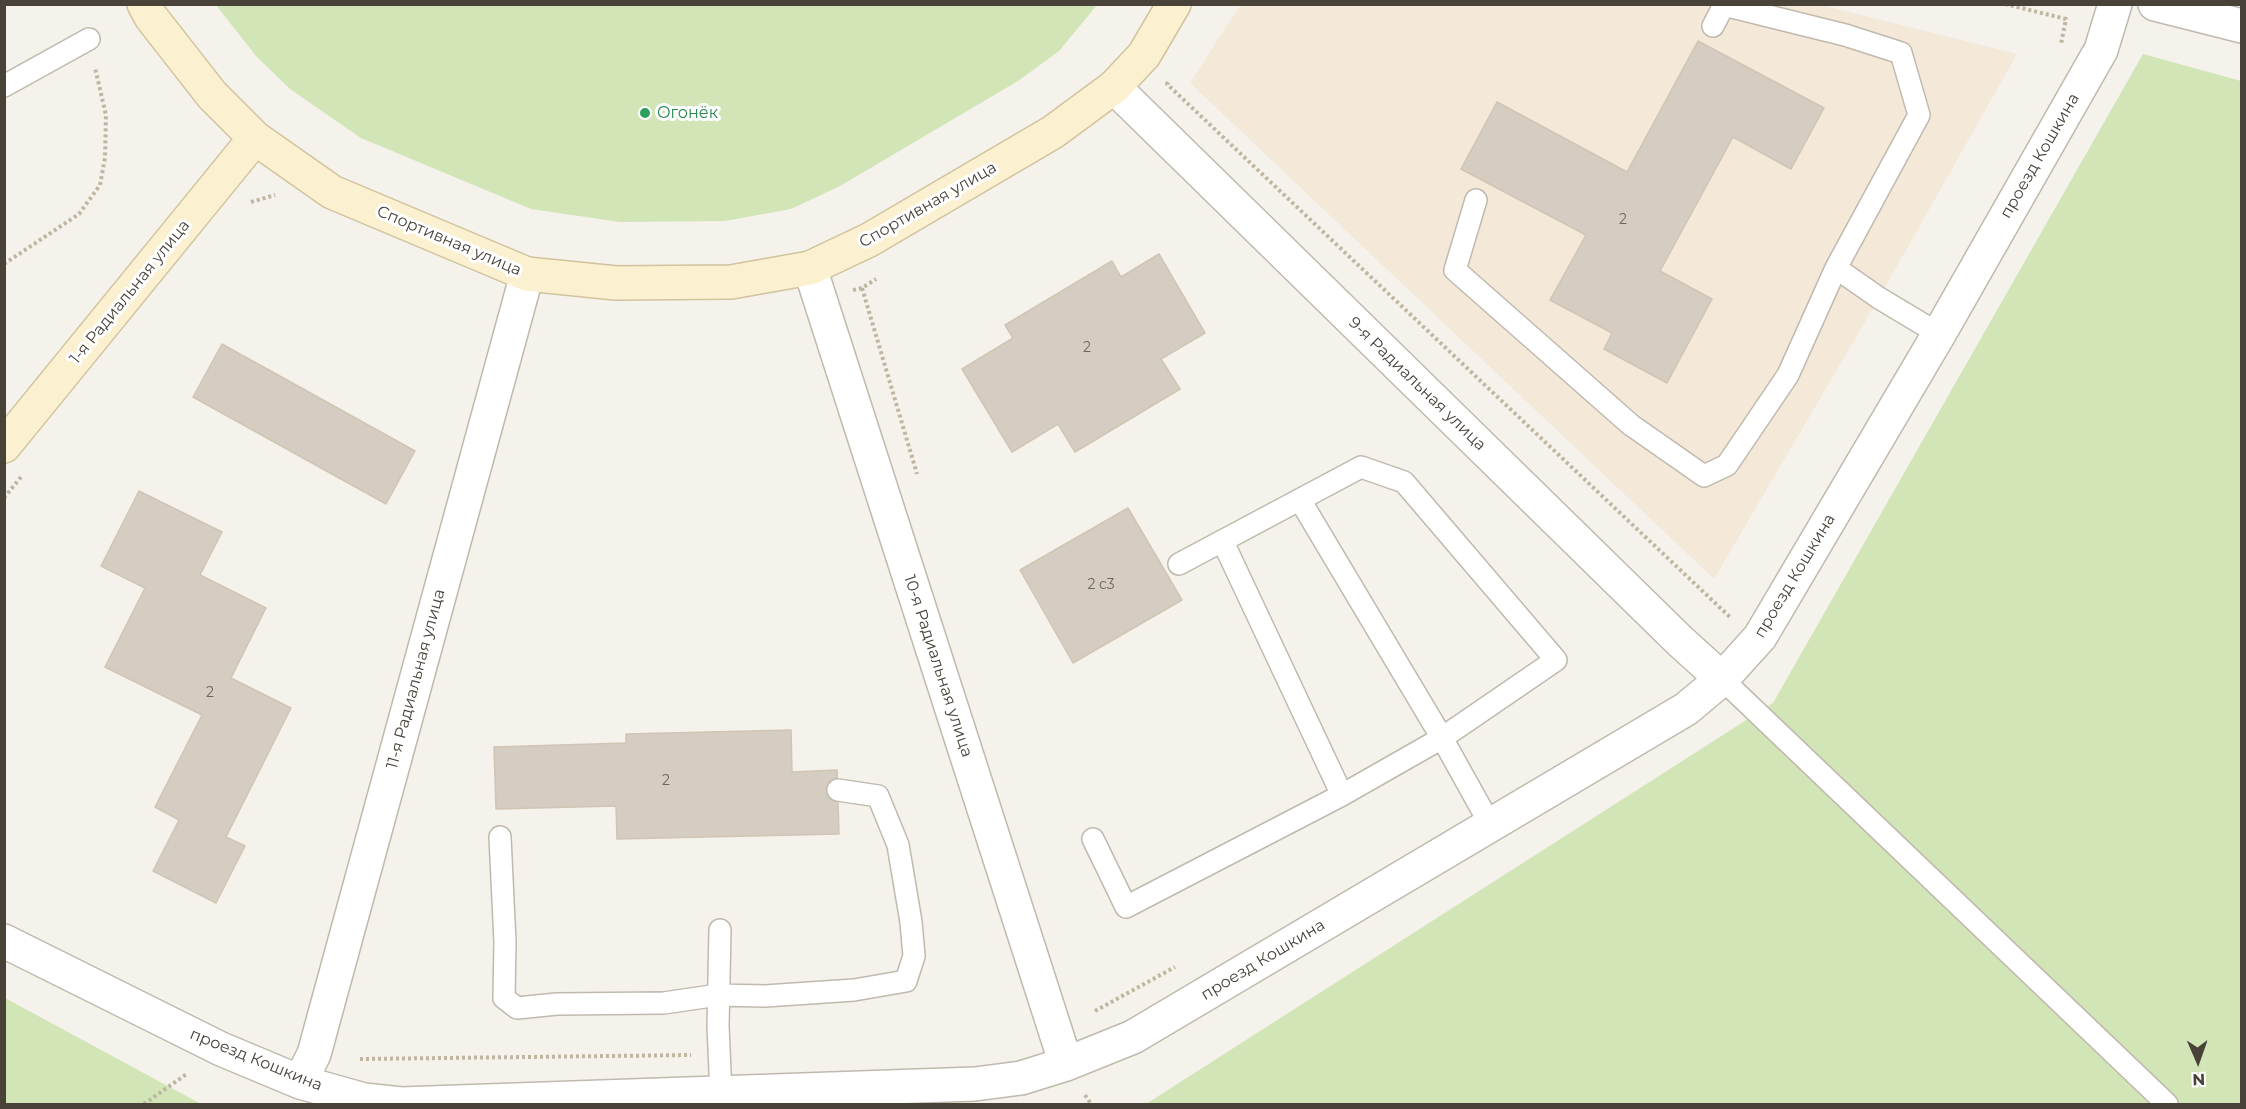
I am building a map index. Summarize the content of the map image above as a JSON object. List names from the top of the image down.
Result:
{
  "streets": {
    "main road": ["Спортивная улица", "1-я Радиальная улица"],
    "street": [
      "проезд Кошкина",
      "9-я Радиальная улица",
      "10-я Радиальная улица",
      "11-я Радиальная улица"
    ]
  },
  "crossings": [
    ["проезд Кошкина", "9-я Радиальная улица"],
    ["проезд Кошкина", "10-я Радиальная улица"],
    ["проезд Кошкина", "11-я Радиальная улица"],
    ["Спортивная улица", "1-я Радиальная улица"],
    ["Спортивная улица", "9-я Радиальная улица"],
    ["Спортивная улица", "10-я Радиальная улица"],
    ["Спортивная улица", "11-я Радиальная улица"]
  ],
  "places": ["Огонёк"],
  "house_numbers": [
    "2",
    "2",
    "2 с3",
    "2",
    "2"
  ],
  "north": "bottom"
}
